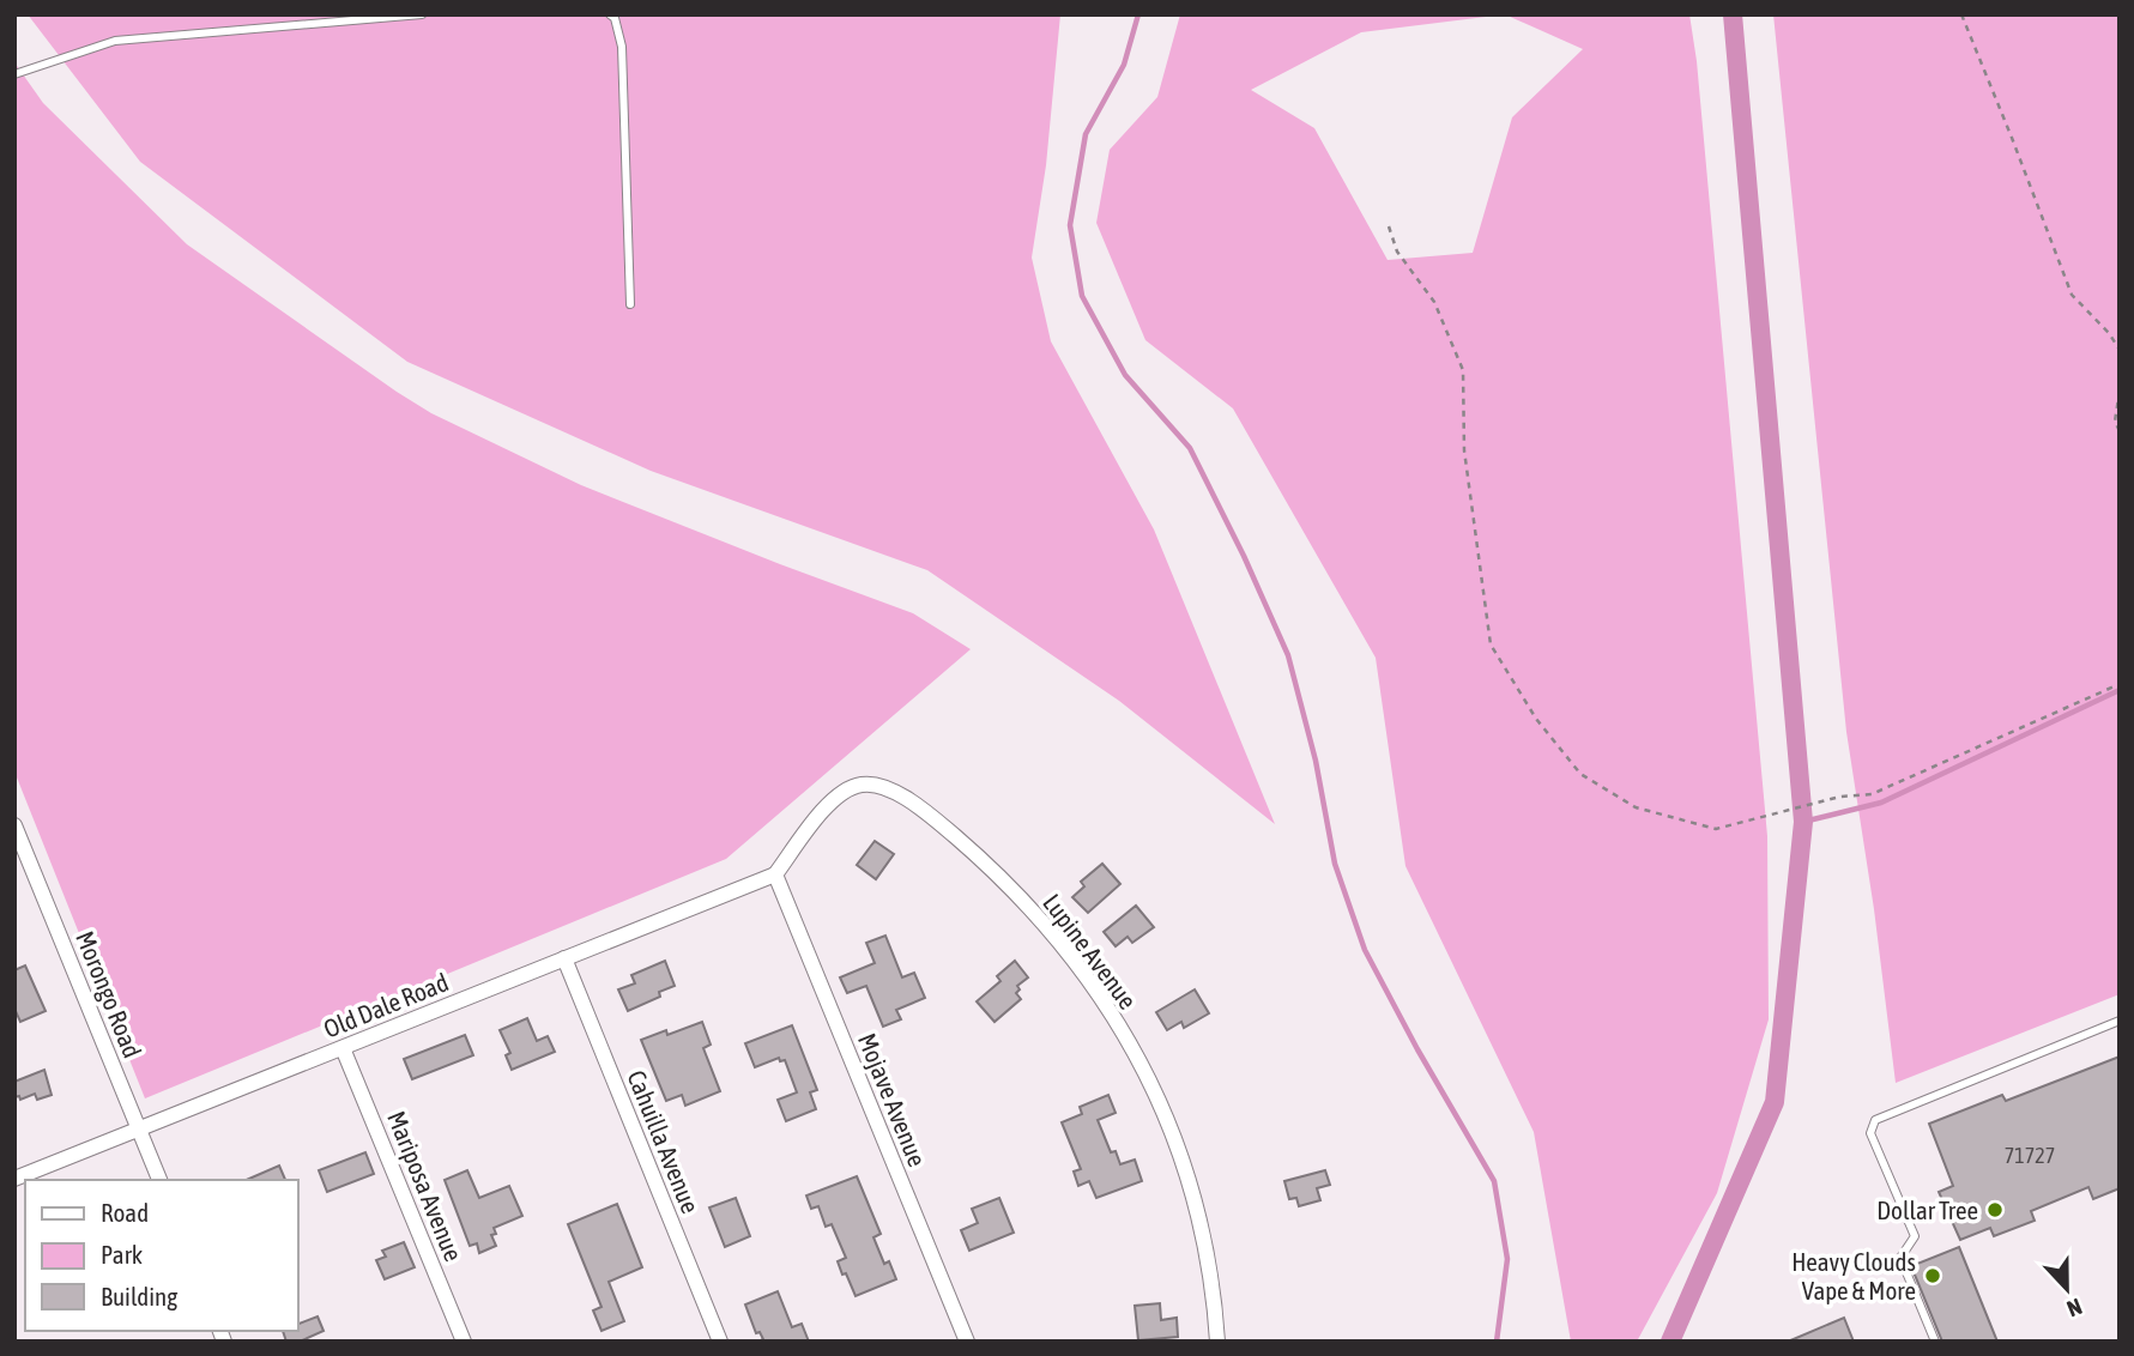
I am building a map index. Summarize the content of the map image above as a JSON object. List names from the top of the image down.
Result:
{
  "streets": {
    "street": [
      "Lupine Avenue",
      "Morongo Road",
      "Old Dale Road",
      "Mojave Avenue",
      "Cahuilla Avenue",
      "Mariposa Avenue"
    ]
  },
  "crossings": [
    ["Lupine Avenue", "Old Dale Road"],
    ["Lupine Avenue", "Mojave Avenue"],
    ["Morongo Road", "Old Dale Road"],
    ["Old Dale Road", "Mojave Avenue"],
    ["Old Dale Road", "Cahuilla Avenue"],
    ["Old Dale Road", "Mariposa Avenue"]
  ],
  "places": ["Dollar Tree", "Heavy Clouds Vape & More"],
  "house_numbers": ["71727"],
  "legend": ["Road", "Park", "Building"],
  "north": "bottom"
}
